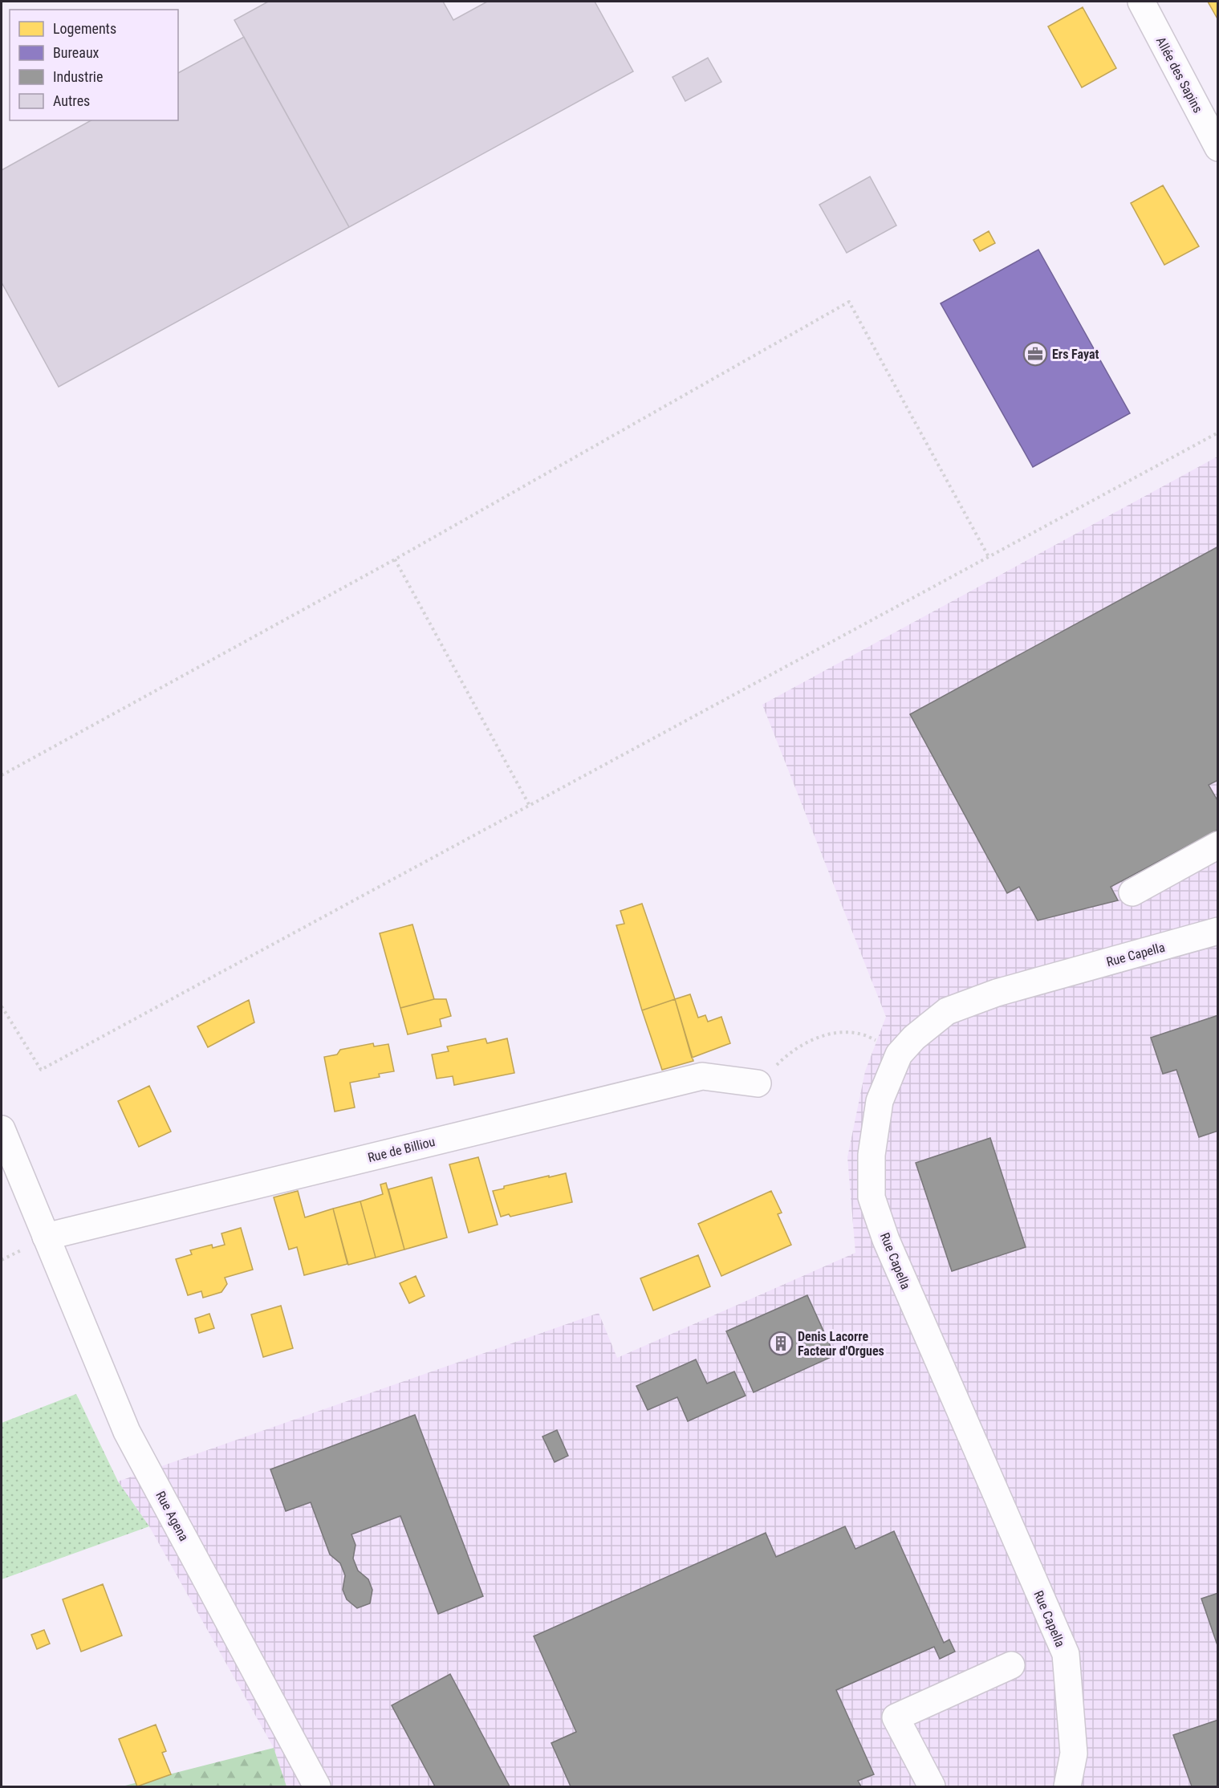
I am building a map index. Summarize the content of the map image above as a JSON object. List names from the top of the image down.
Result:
{
  "streets": {
    "street": [
      "Allée des Sapins",
      "Rue Capella",
      "Rue de Billiou",
      "Rue Agena"
    ]
  },
  "crossings": [
    ["Rue de Billiou", "Rue Agena"]
  ],
  "places": {
    "office": ["Ers Fayat"],
    "building": ["Denis Lacorre Facteur d'Orgues"]
  },
  "legend": [
    "Logements",
    "Bureaux",
    "Industrie",
    "Autres"
  ]
}
